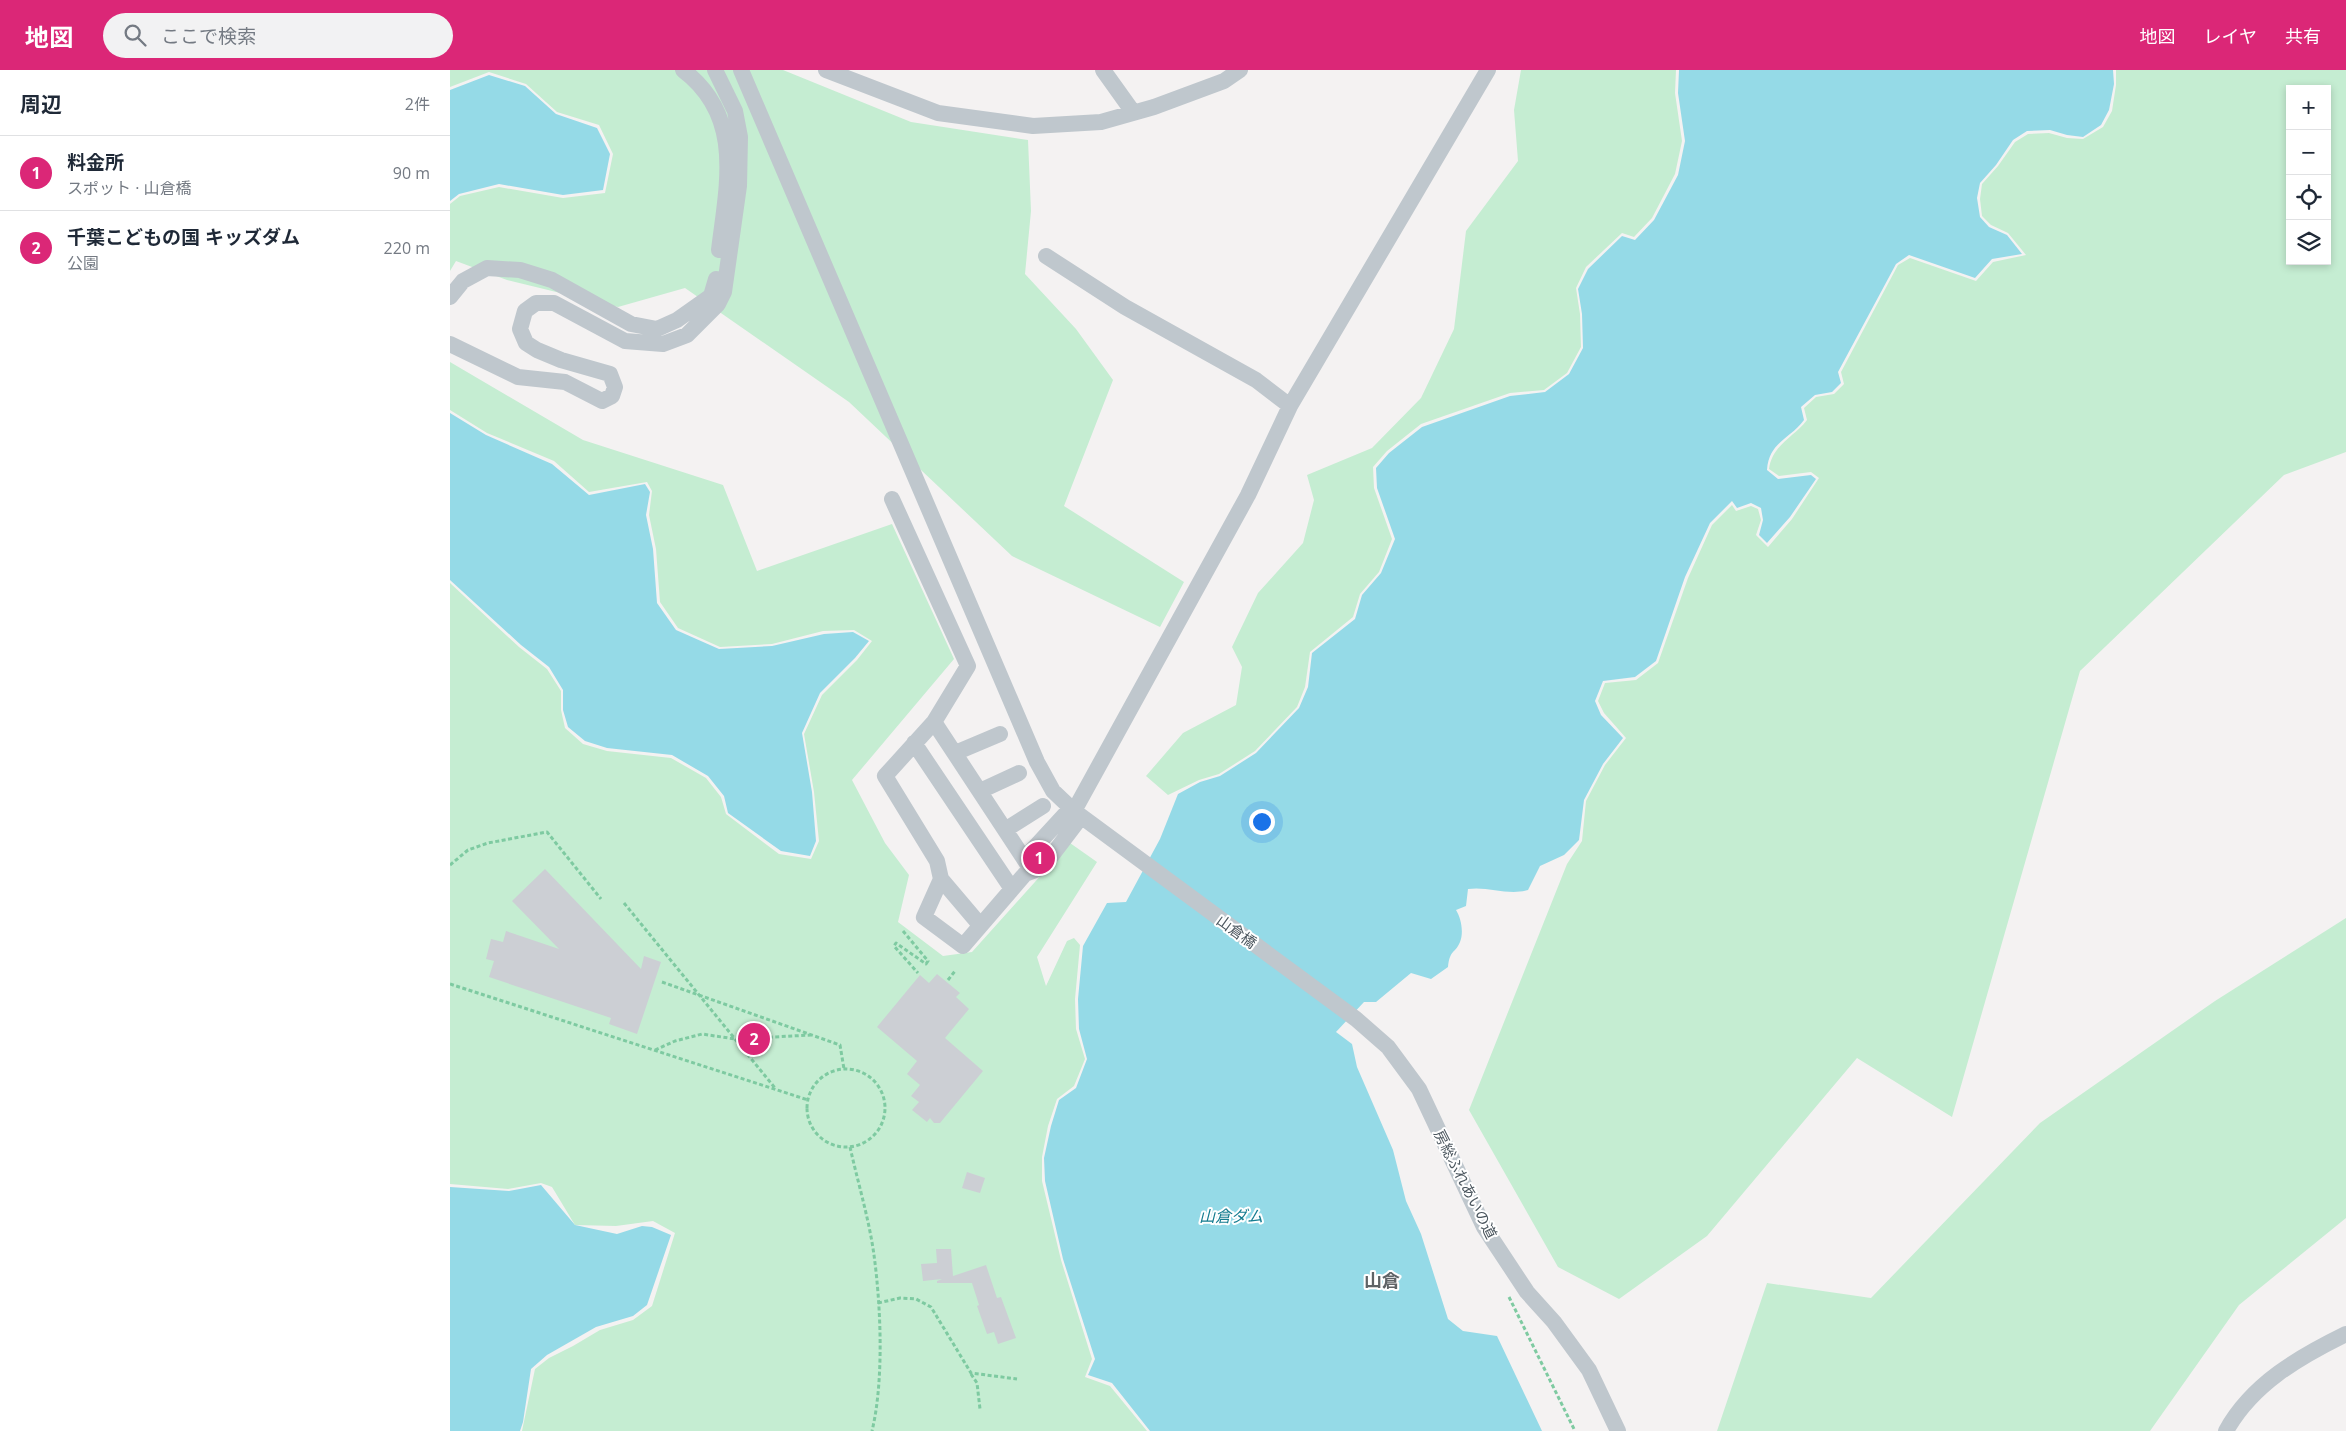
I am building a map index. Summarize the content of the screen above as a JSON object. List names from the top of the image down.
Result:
{
  "streets": {
    "street": ["山倉橋", "房総ふれあいの道"]
  },
  "crossings": [
    ["山倉橋", "房総ふれあいの道"]
  ],
  "districts": ["山倉"],
  "water": ["山倉ダム"],
  "page": {
    "header": "地図",
    "search": "ここで検索",
    "nav": ["地図", "レイヤ", "共有"],
    "heading": ["周辺", "2件"],
    "map_buttons": ["+", "−"],
    "list": [
      {
        "mark": "1",
        "name": "料金所",
        "note": "スポット · 山倉橋",
        "value": "90 m"
      },
      {
        "mark": "2",
        "name": "千葉こどもの国 キッズダム",
        "note": "公園",
        "value": "220 m"
      }
    ],
    "pins": ["1", "2"]
  }
}
